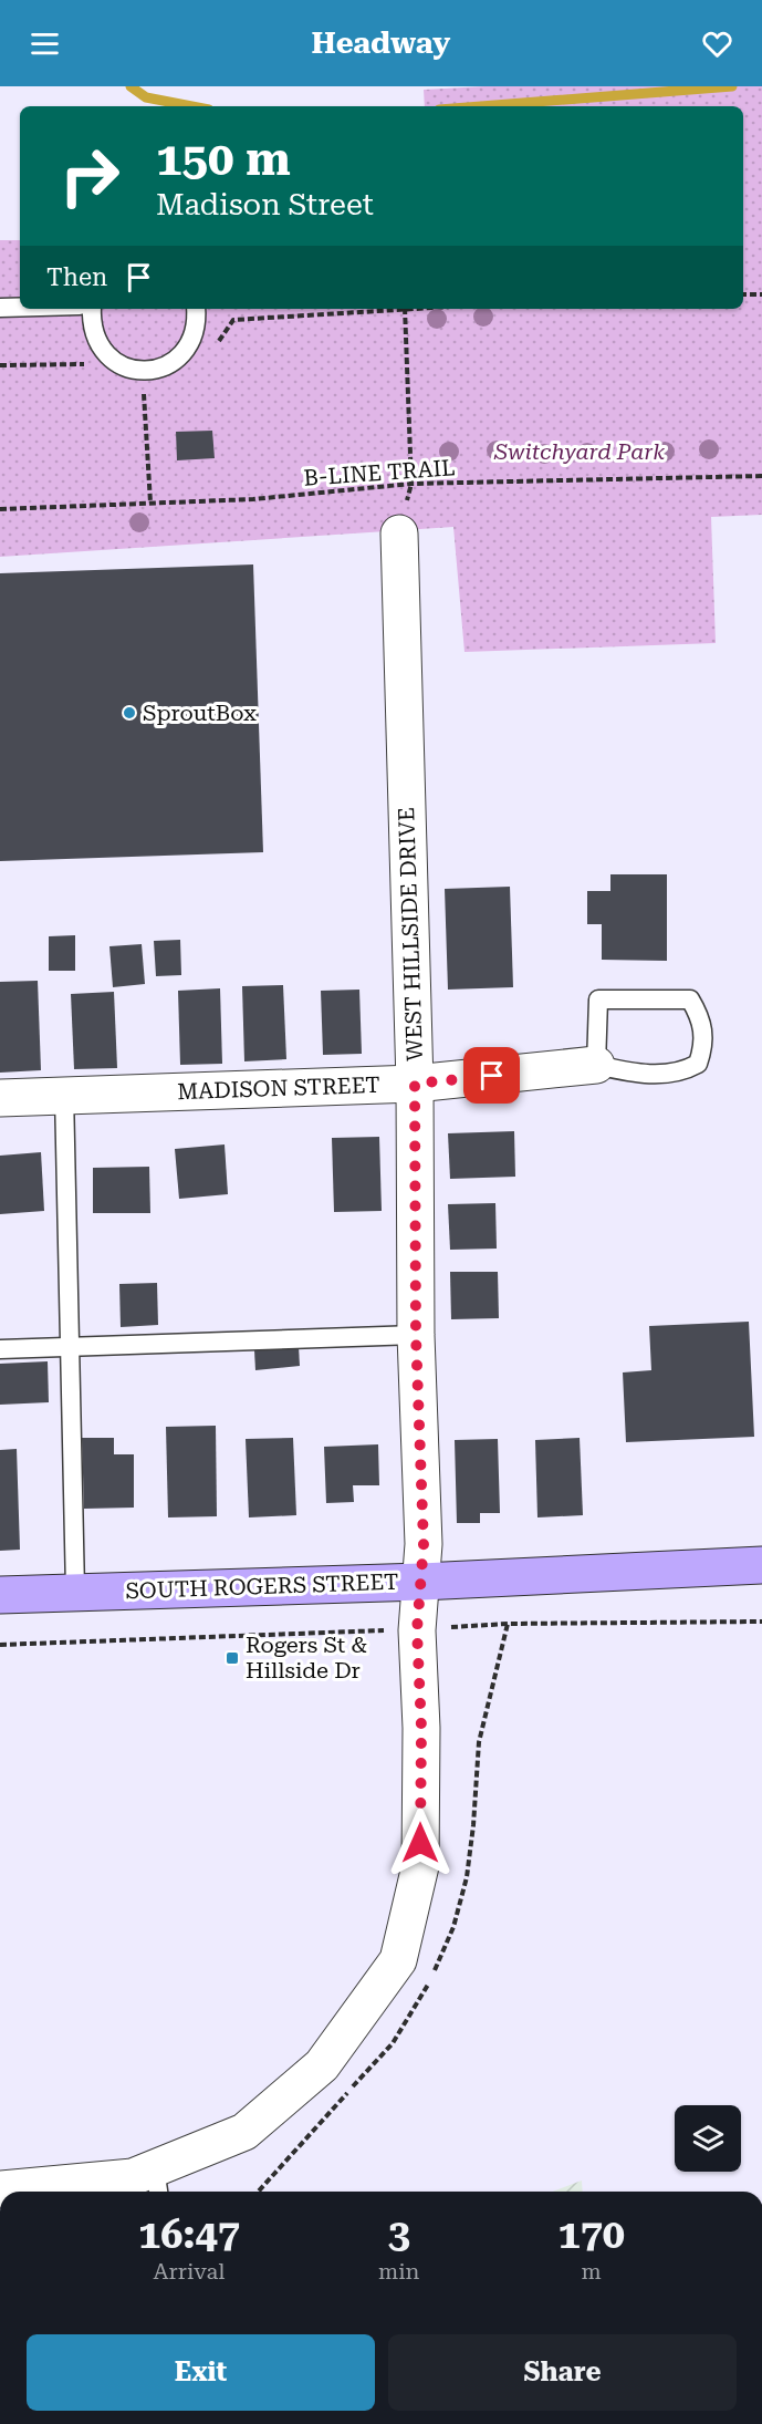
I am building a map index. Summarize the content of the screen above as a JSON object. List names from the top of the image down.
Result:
{
  "streets": {
    "street": ["WEST HILLSIDE DRIVE", "MADISON STREET", "SOUTH ROGERS STREET"],
    "path": ["B-LINE TRAIL"]
  },
  "crossings": [
    ["WEST HILLSIDE DRIVE", "MADISON STREET"],
    ["WEST HILLSIDE DRIVE", "SOUTH ROGERS STREET"]
  ],
  "parks": ["Switchyard Park"],
  "places": {
    "other": ["SproutBox"],
    "transit": ["Rogers St & Hillside Dr"]
  },
  "page": {
    "header": "Headway",
    "turn": ["150 m", "Madison Street"],
    "then": "Then",
    "eta": [
      "16:47",
      "Arrival",
      "3",
      "min",
      "170",
      "m"
    ],
    "buttons": ["Exit", "Share"]
  }
}
